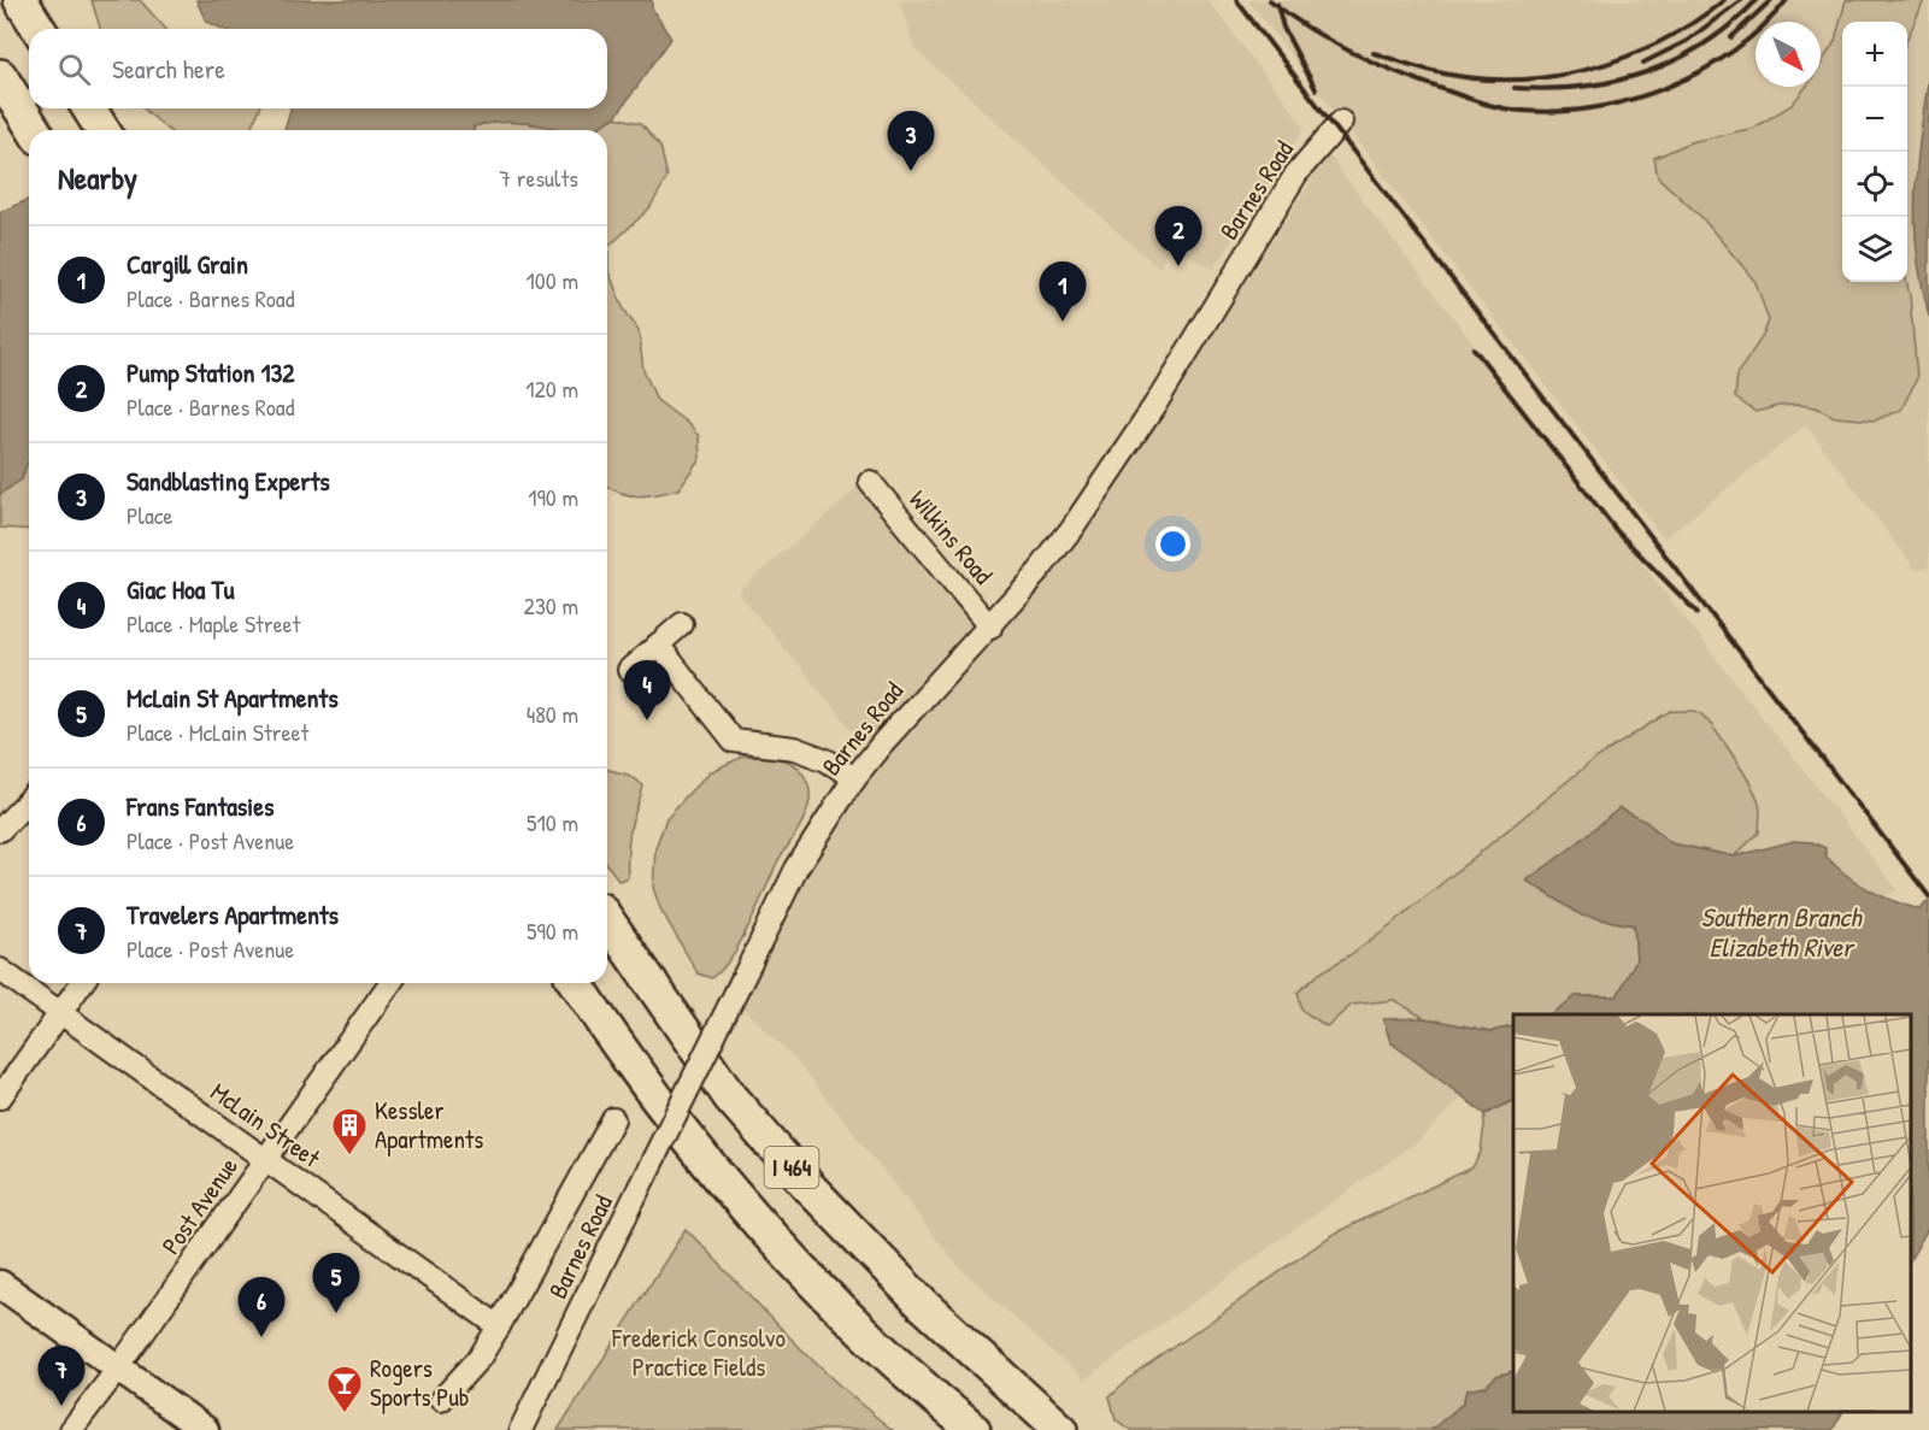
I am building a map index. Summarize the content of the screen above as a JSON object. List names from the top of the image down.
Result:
{
  "streets": {
    "highway": ["I 464"],
    "street": [
      "Barnes Road",
      "Wilkins Road",
      "McLain Street",
      "Post Avenue"
    ]
  },
  "crossings": [
    ["Barnes Road", "Wilkins Road"],
    ["Barnes Road", "McLain Street"],
    ["McLain Street", "Post Avenue"]
  ],
  "water": ["Southern Branch Elizabeth River"],
  "parks": ["Frederick Consolvo Practice Fields"],
  "places": {
    "building": ["Kessler Apartments"],
    "bar": ["Rogers Sports Pub"]
  },
  "north": "bottom right",
  "page": {
    "map_buttons": ["+", "−"],
    "search": "Search here",
    "pins": [
      "3",
      "2",
      "1",
      "4",
      "5",
      "6",
      "7"
    ],
    "heading": ["Nearby", "7 results"],
    "list": [
      {
        "mark": "1",
        "name": "Cargill Grain",
        "note": "Place · Barnes Road",
        "value": "100 m"
      },
      {
        "mark": "2",
        "name": "Pump Station 132",
        "note": "Place · Barnes Road",
        "value": "120 m"
      },
      {
        "mark": "3",
        "name": "Sandblasting Experts",
        "note": "Place",
        "value": "190 m"
      },
      {
        "mark": "4",
        "name": "Giac Hoa Tu",
        "note": "Place · Maple Street",
        "value": "230 m"
      },
      {
        "mark": "5",
        "name": "McLain St Apartments",
        "note": "Place · McLain Street",
        "value": "480 m"
      },
      {
        "mark": "6",
        "name": "Frans Fantasies",
        "note": "Place · Post Avenue",
        "value": "510 m"
      },
      {
        "mark": "7",
        "name": "Travelers Apartments",
        "note": "Place · Post Avenue",
        "value": "590 m"
      }
    ]
  }
}
